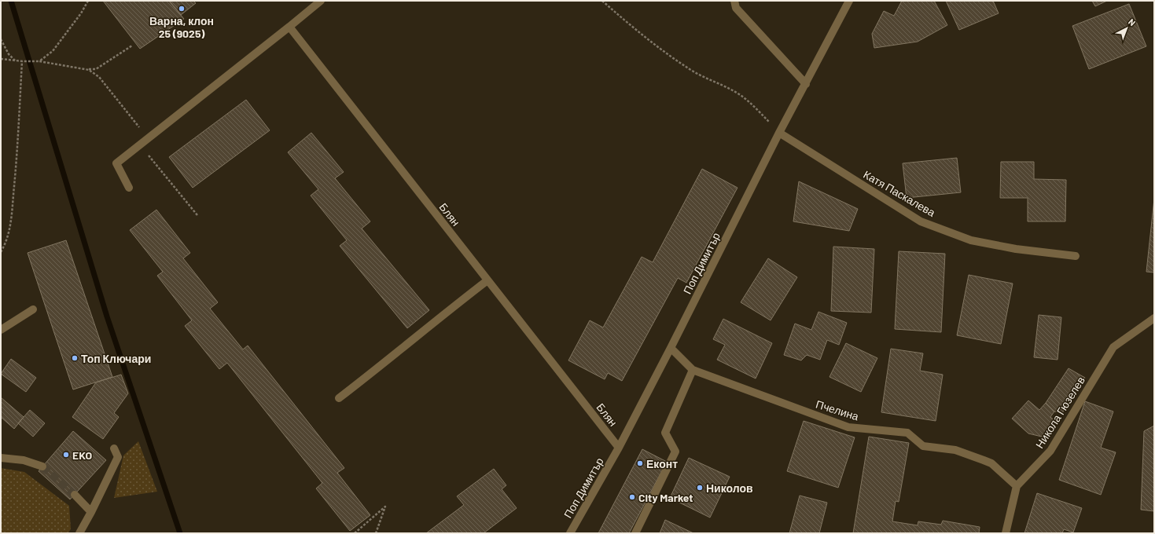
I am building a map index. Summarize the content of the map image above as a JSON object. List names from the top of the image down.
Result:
{
  "streets": {
    "street": [
      "Катя Паскалева",
      "Блян",
      "Поп Димитър",
      "Пчелина",
      "Никола Гюзелев"
    ]
  },
  "crossings": [
    ["Катя Паскалева", "Поп Димитър"],
    ["Блян", "Поп Димитър"],
    ["Поп Димитър", "Пчелина"],
    ["Пчелина", "Никола Гюзелев"]
  ],
  "places": [
    "Варна, клон 25 (9025)",
    "Топ Ключари",
    "EKO",
    "Еконт",
    "Николов",
    "City Market"
  ],
  "north": "top right"
}
